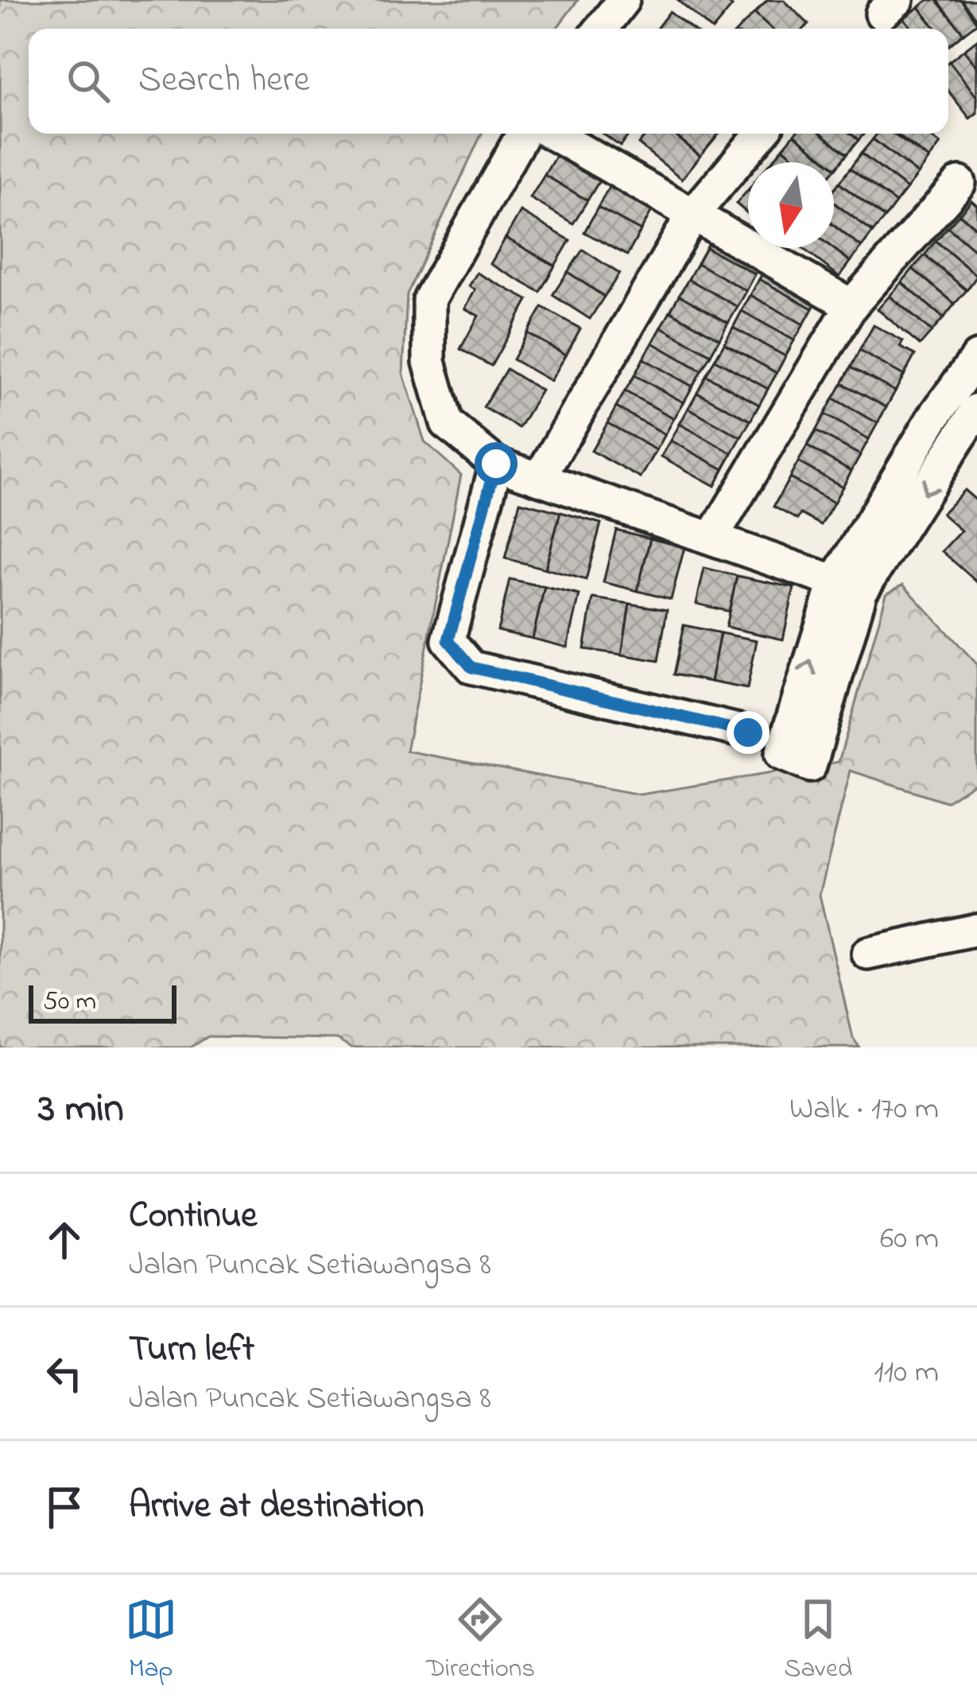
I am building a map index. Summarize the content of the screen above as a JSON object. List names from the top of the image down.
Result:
{
  "scale_bar": "50 m",
  "north": "bottom",
  "page": {
    "search": "Search here",
    "scale": "50 m",
    "heading": ["3 min", "Walk · 170 m"],
    "list": [
      ["Continue", "Jalan Puncak Setiawangsa 8", "60 m"],
      ["Turn left", "Jalan Puncak Setiawangsa 8", "110 m"],
      "Arrive at destination"
    ],
    "nav": ["Map", "Directions", "Saved"]
  }
}
